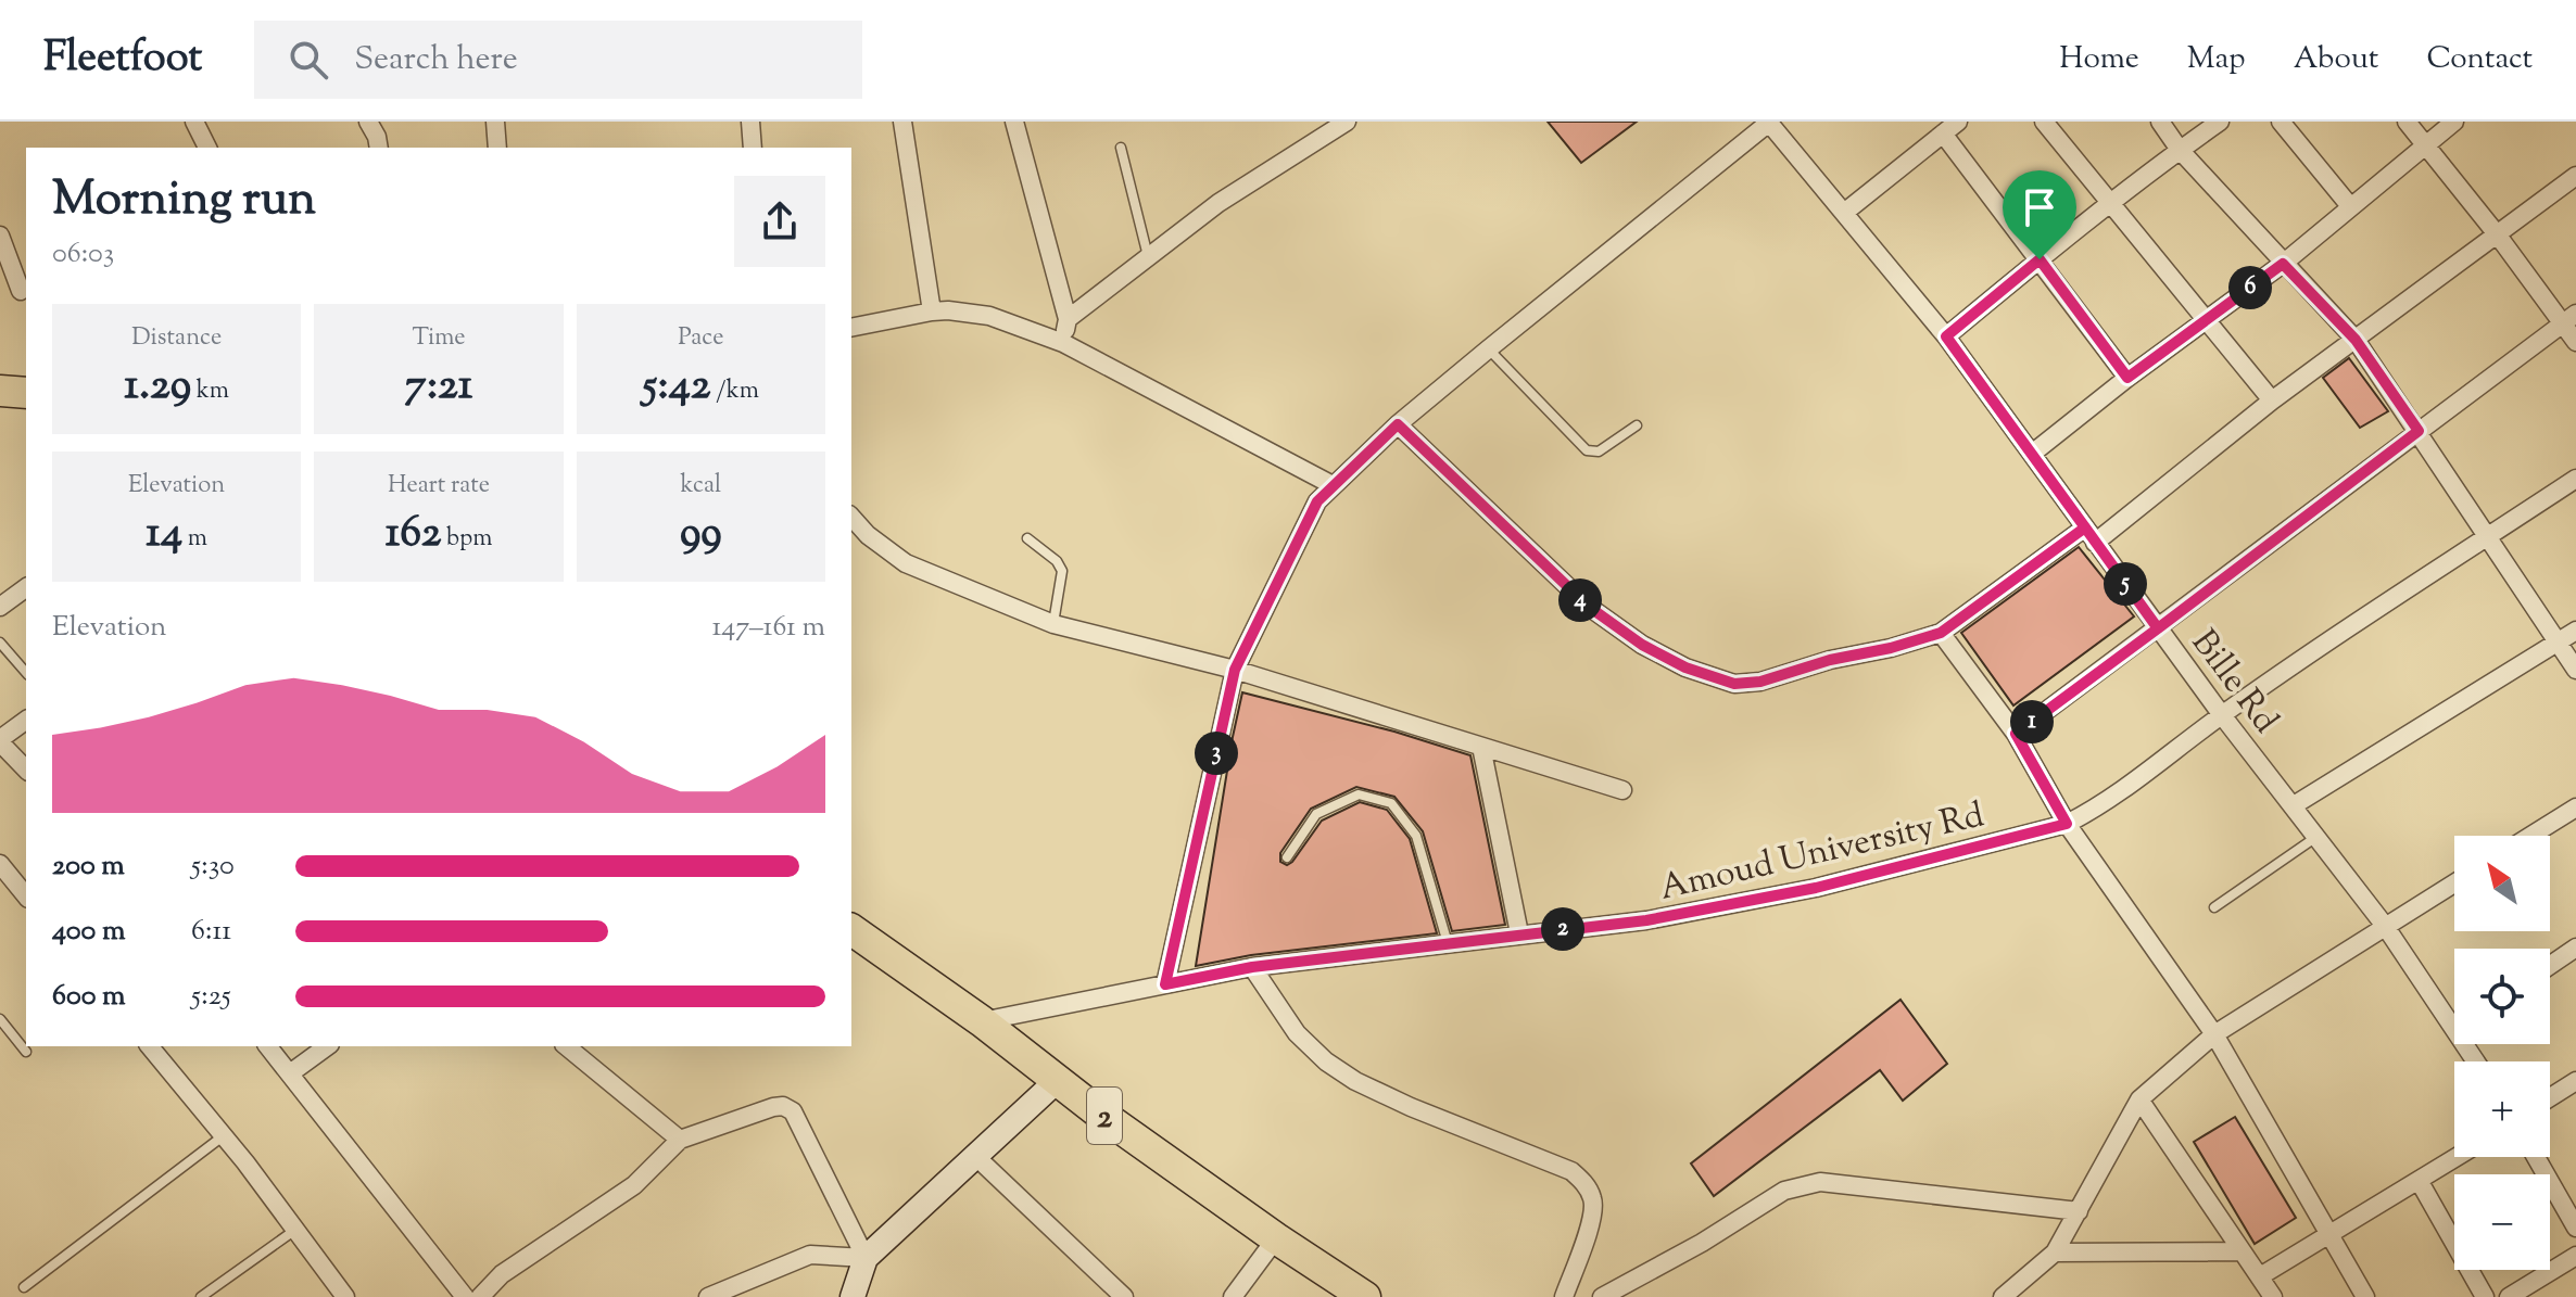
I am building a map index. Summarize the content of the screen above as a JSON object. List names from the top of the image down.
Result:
{
  "streets": {
    "highway": ["2"],
    "street": ["Bille Rd", "Amoud University Rd"]
  },
  "crossings": [
    ["Bille Rd", "Amoud University Rd"],
    ["Amoud University Rd", "2"]
  ],
  "north": "top left",
  "page": {
    "header": "Fleetfoot",
    "search": "Search here",
    "nav": [
      "Home",
      "Map",
      "About",
      "Contact"
    ],
    "heading": ["Morning run", "06:03"],
    "pins": [
      "6",
      "5",
      "4",
      "1",
      "3",
      "2"
    ],
    "stats": [
      ["Distance", "1.29 km"],
      ["Time", "7:21"],
      ["Pace", "5:42 /km"],
      ["Elevation", "14 m"],
      ["Heart rate", "162 bpm"],
      ["kcal", "99"]
    ],
    "chart": ["Elevation", "147–161 m"],
    "list": [
      {
        "name": "200 m",
        "note": "5:30"
      },
      {
        "name": "400 m",
        "note": "6:11"
      },
      {
        "name": "600 m",
        "note": "5:25"
      }
    ],
    "map_buttons": ["+", "−"]
  }
}
